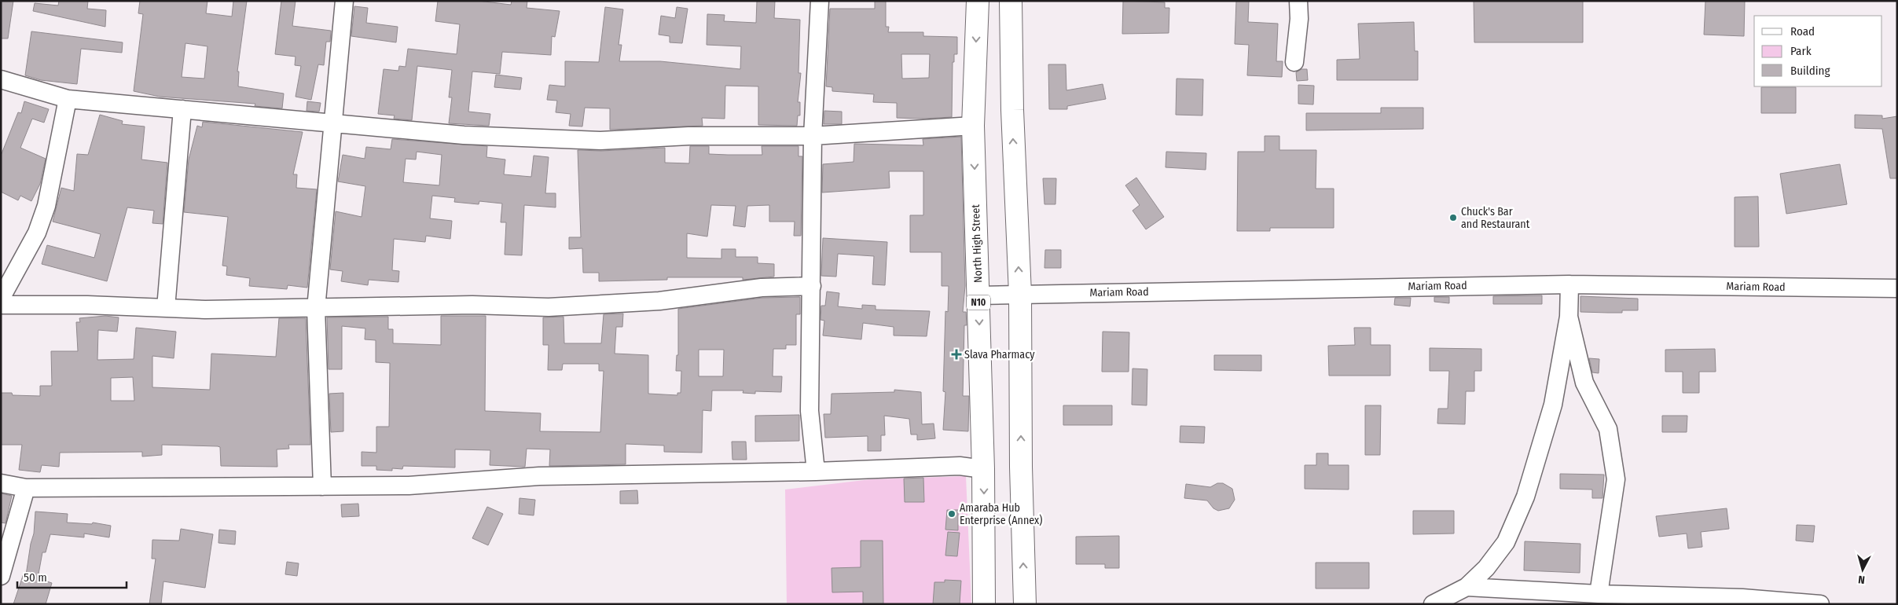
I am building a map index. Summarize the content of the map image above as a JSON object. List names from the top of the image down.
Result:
{
  "streets": {
    "highway": ["North High Street", "N10"],
    "street": ["Mariam Road"]
  },
  "crossings": [
    ["North High Street", "Mariam Road"]
  ],
  "places": {
    "other": ["Chuck's Bar and Restaurant", "Amaraba Hub Enterprise (Annex)"],
    "health": ["Slava Pharmacy"]
  },
  "legend": ["Road", "Park", "Building"],
  "scale_bar": "50 m",
  "north": "bottom"
}
